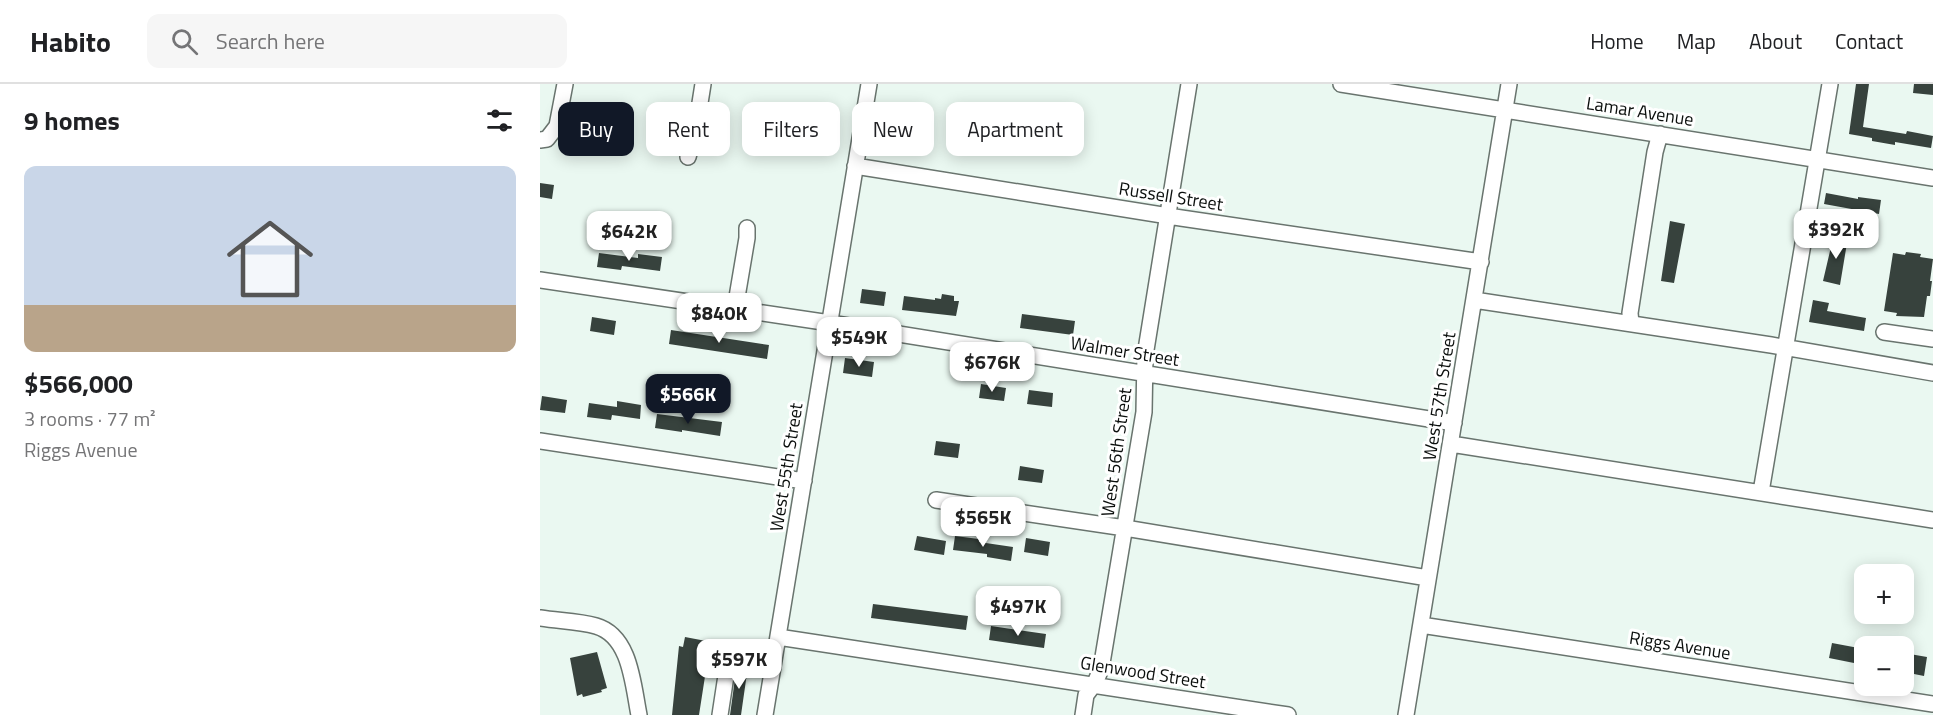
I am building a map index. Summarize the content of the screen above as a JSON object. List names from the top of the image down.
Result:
{
  "streets": {
    "street": [
      "Lamar Avenue",
      "Russell Street",
      "Walmer Street",
      "West 57th Street",
      "West 56th Street",
      "West 55th Street",
      "Riggs Avenue",
      "Glenwood Street"
    ]
  },
  "crossings": [
    ["Lamar Avenue", "West 57th Street"],
    ["Russell Street", "West 57th Street"],
    ["Russell Street", "West 56th Street"],
    ["Russell Street", "West 55th Street"],
    ["Walmer Street", "West 57th Street"],
    ["Walmer Street", "West 56th Street"],
    ["Walmer Street", "West 55th Street"],
    ["West 57th Street", "Riggs Avenue"],
    ["West 56th Street", "Glenwood Street"],
    ["West 55th Street", "Glenwood Street"]
  ],
  "page": {
    "header": "Habito",
    "search": "Search here",
    "nav": [
      "Home",
      "Map",
      "About",
      "Contact"
    ],
    "heading": "9 homes",
    "chip": [
      "Buy",
      "Rent",
      "Filters",
      "New",
      "Apartment"
    ],
    "list": [
      {
        "name": "$566,000",
        "note": "3 rooms · 77 m² · Riggs Avenue"
      }
    ],
    "price": [
      "$392K",
      "$642K",
      "$840K",
      "$549K",
      "$676K",
      "$566K",
      "$565K",
      "$497K",
      "$597K"
    ],
    "map_buttons": ["+", "−"]
  }
}
